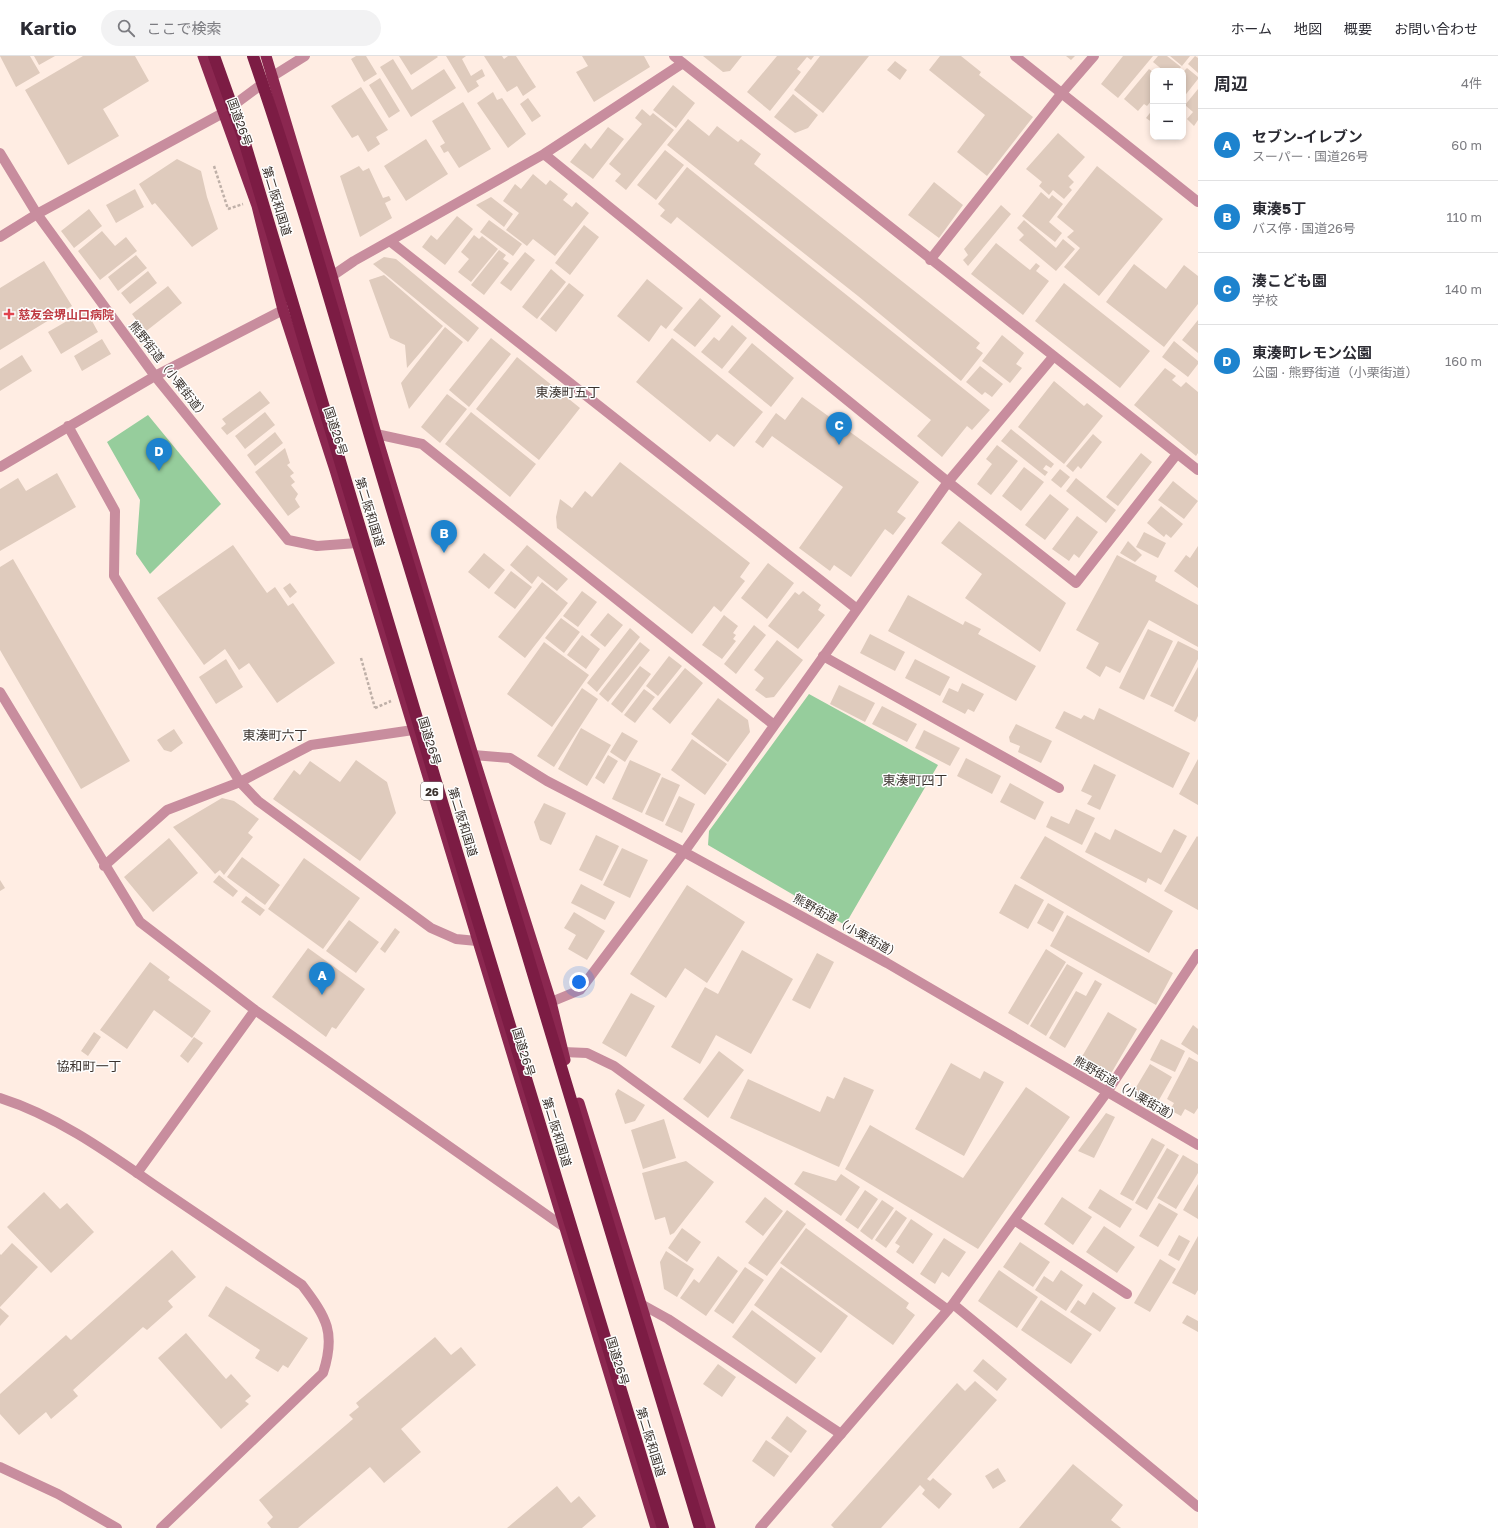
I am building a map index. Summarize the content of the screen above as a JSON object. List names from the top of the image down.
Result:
{
  "streets": {
    "highway": ["国道26号", "第二阪和国道", "26"],
    "street": ["熊野街道（小栗街道）"]
  },
  "crossings": [
    ["国道26号", "熊野街道（小栗街道）"]
  ],
  "districts": [
    "東湊町五丁",
    "東湊町六丁",
    "東湊町四丁",
    "協和町一丁"
  ],
  "places": {
    "health": ["慈友会堺山口病院"]
  },
  "page": {
    "header": "Kartio",
    "search": "ここで検索",
    "nav": [
      "ホーム",
      "地図",
      "概要",
      "お問い合わせ"
    ],
    "heading": ["周辺", "4件"],
    "map_buttons": ["+", "−"],
    "list": [
      {
        "mark": "A",
        "name": "セブン-イレブン",
        "note": "スーパー · 国道26号",
        "value": "60 m"
      },
      {
        "mark": "B",
        "name": "東湊5丁",
        "note": "バス停 · 国道26号",
        "value": "110 m"
      },
      {
        "mark": "C",
        "name": "湊こども園",
        "note": "学校",
        "value": "140 m"
      },
      {
        "mark": "D",
        "name": "東湊町レモン公園",
        "note": "公園 · 熊野街道（小栗街道）",
        "value": "160 m"
      }
    ],
    "pins": [
      "C",
      "D",
      "B",
      "A"
    ]
  }
}
